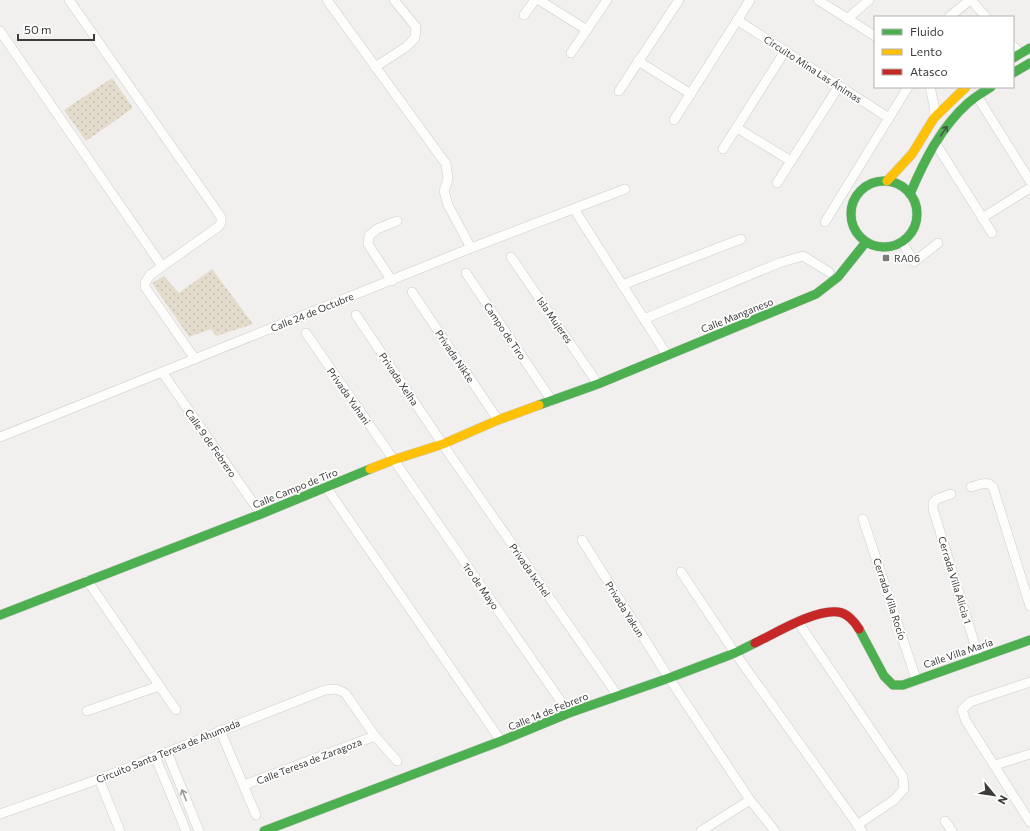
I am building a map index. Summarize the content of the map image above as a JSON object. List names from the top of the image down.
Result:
{
  "streets": {
    "street": [
      "Circuito Mina Las Ánimas",
      "Calle 24 de Octubre",
      "Calle Manganeso",
      "Isla Mujeres",
      "Campo de Tiro",
      "Privada Nikte",
      "Privada Xelha",
      "Privada Yuhani",
      "Calle 9 de Febrero",
      "Calle Campo de Tiro",
      "Privada Ixchel",
      "Cerrada Villa Alicia 1",
      "1ro de Mayo",
      "Cerrada Villa Rocío",
      "Privada Yakun",
      "Calle Villa María",
      "Calle 14 de Febrero",
      "Circuito Santa Teresa de Ahumada",
      "Calle Teresa de Zaragoza"
    ]
  },
  "crossings": [
    ["Calle 24 de Octubre", "Calle 9 de Febrero"],
    ["Calle Manganeso", "Isla Mujeres"],
    ["Calle Manganeso", "Calle Campo de Tiro"],
    ["Isla Mujeres", "Calle Campo de Tiro"],
    ["Campo de Tiro", "Calle Campo de Tiro"],
    ["Privada Nikte", "Calle Campo de Tiro"],
    ["Privada Xelha", "Calle Campo de Tiro"],
    ["Privada Xelha", "Privada Ixchel"],
    ["Privada Yuhani", "Calle Campo de Tiro"],
    ["Privada Yuhani", "1ro de Mayo"],
    ["Calle 9 de Febrero", "Calle Campo de Tiro"],
    ["Calle Campo de Tiro", "Privada Ixchel"],
    ["Calle Campo de Tiro", "1ro de Mayo"],
    ["Privada Ixchel", "Calle 14 de Febrero"],
    ["Cerrada Villa Alicia 1", "Calle Villa María"],
    ["1ro de Mayo", "Calle 14 de Febrero"],
    ["Cerrada Villa Rocío", "Calle Villa María"],
    ["Privada Yakun", "Calle 14 de Febrero"],
    ["Calle Villa María", "Calle 14 de Febrero"],
    ["Circuito Santa Teresa de Ahumada", "Calle Teresa de Zaragoza"]
  ],
  "places": {
    "transit": ["RA06"]
  },
  "legend": ["Fluido", "Lento", "Atasco"],
  "scale_bar": "50 m",
  "north": "bottom right"
}
